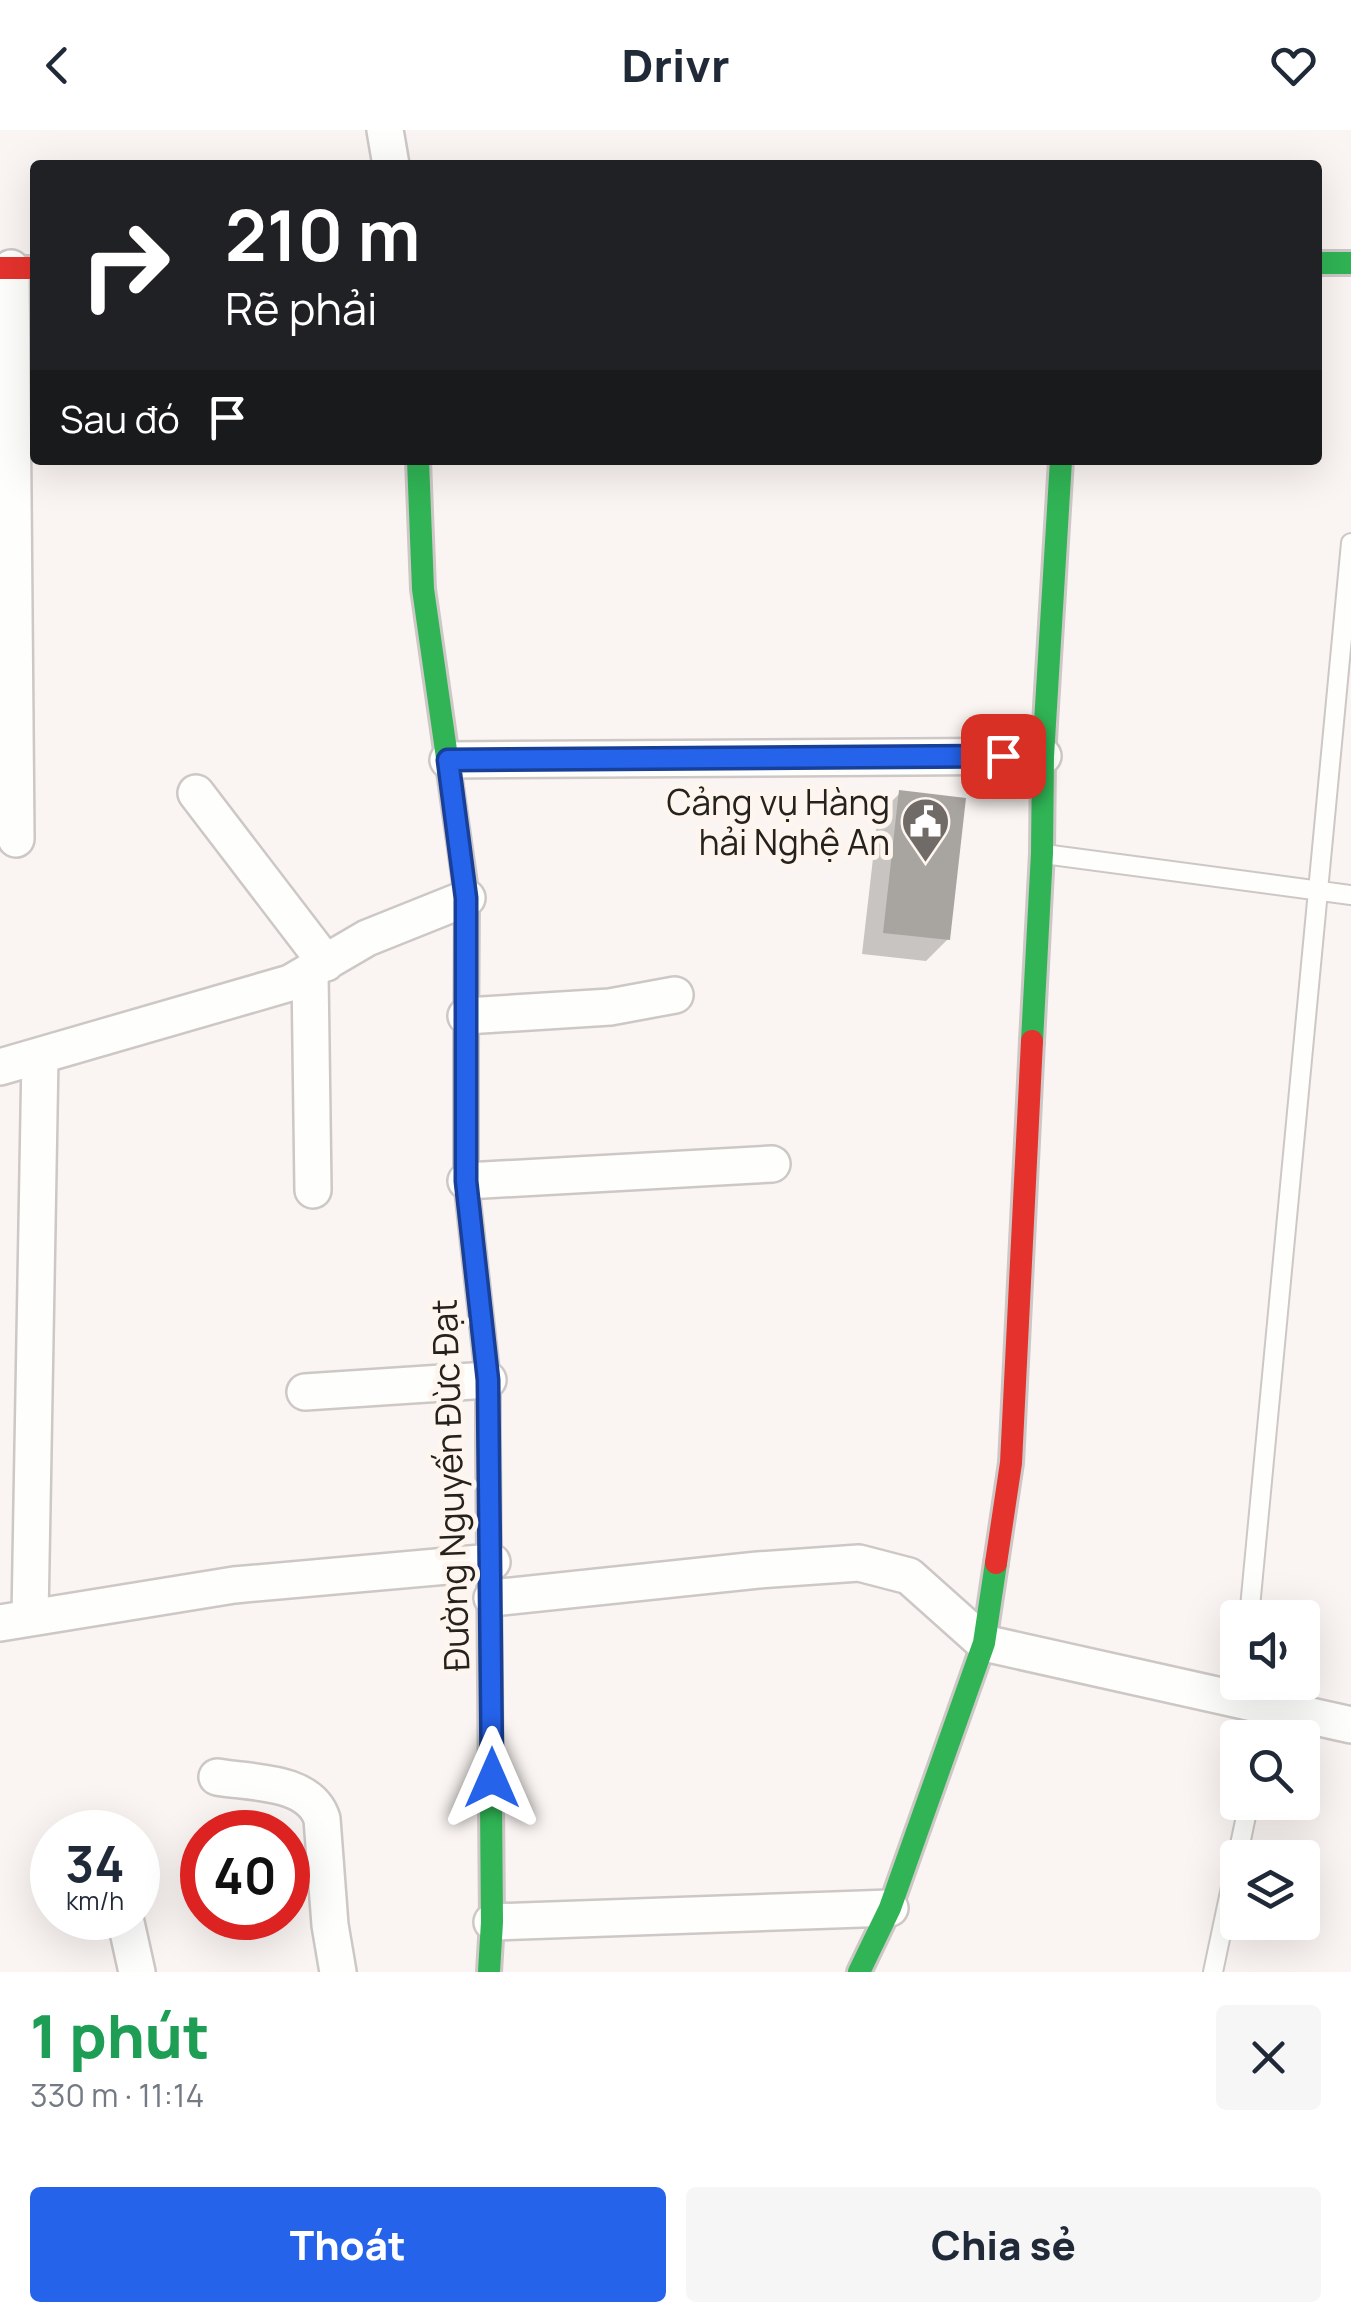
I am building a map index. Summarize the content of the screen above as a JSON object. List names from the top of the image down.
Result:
{
  "streets": {
    "street": ["Đường Nguyến Đừc Đạt"]
  },
  "places": {
    "public building": ["Cảng vụ Hàng hải Nghệ An"]
  },
  "page": {
    "header": "Drivr",
    "turn": ["210 m", "Rẽ phải"],
    "then": "Sau đó",
    "speed": "34 km/h",
    "limit": "40",
    "heading": ["1 phút", "330 m · 11:14"],
    "buttons": ["Thoát", "Chia sẻ"]
  }
}
